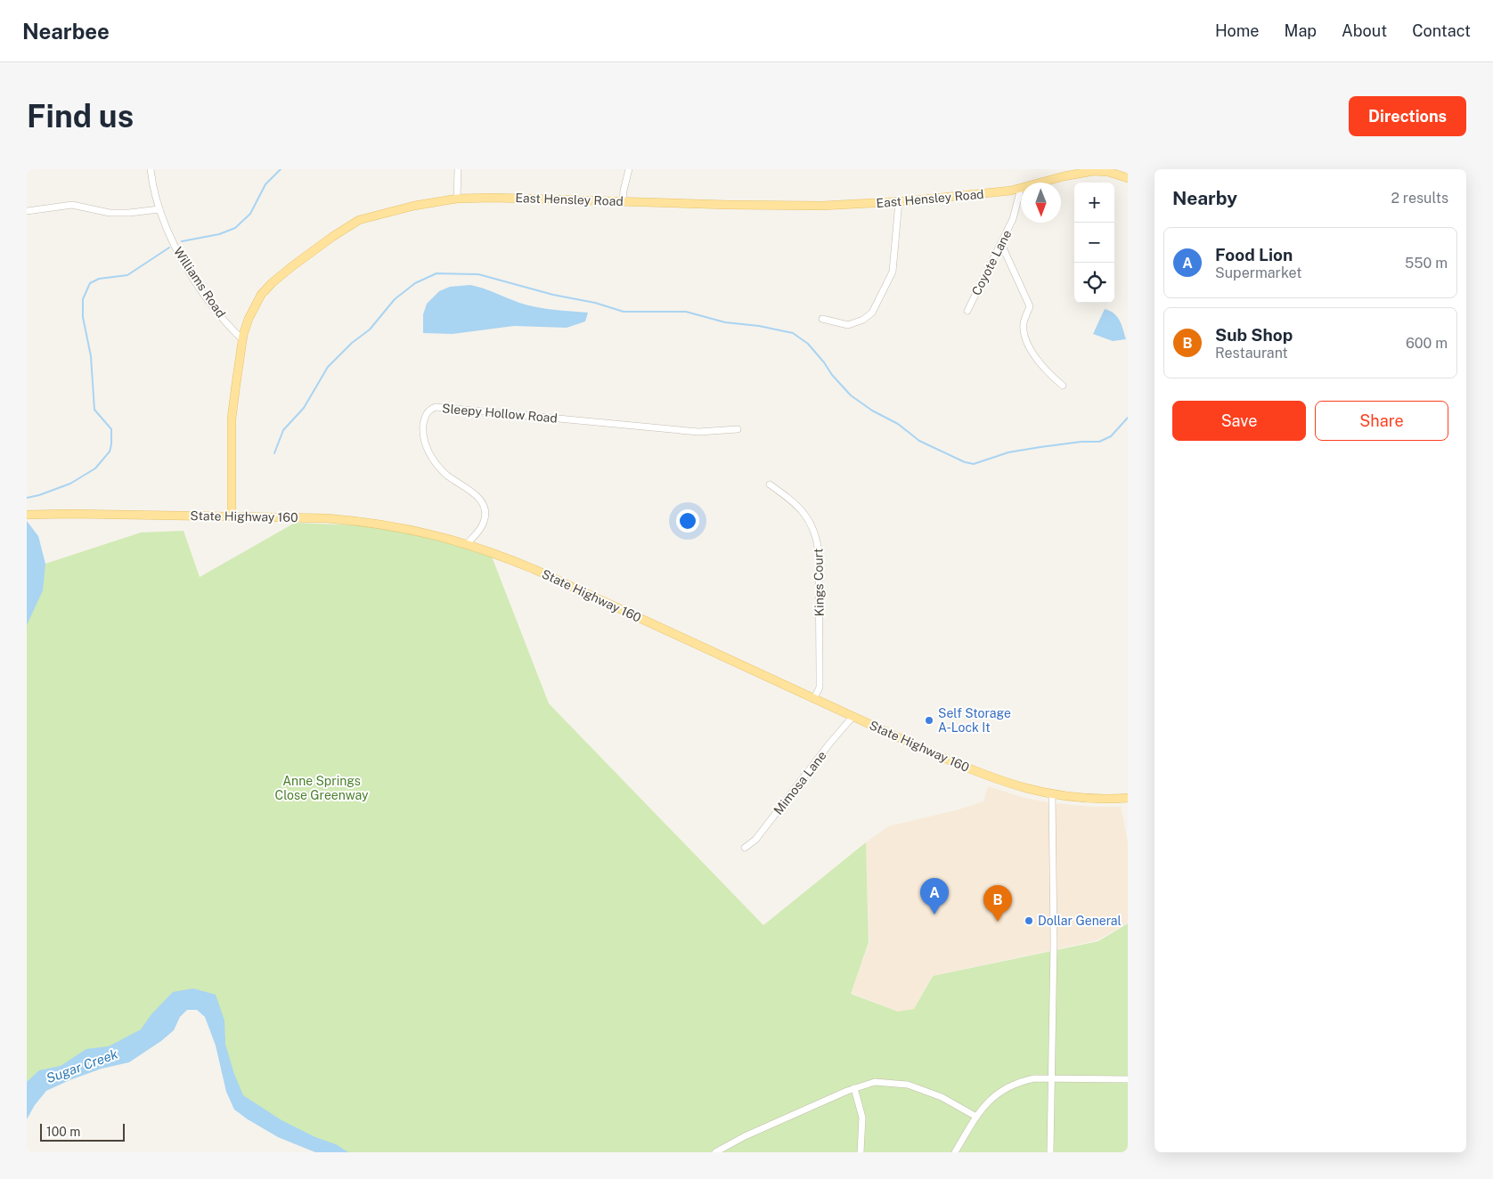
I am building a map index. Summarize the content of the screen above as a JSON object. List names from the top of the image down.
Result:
{
  "streets": {
    "main road": ["East Hensley Road", "State Highway 160"],
    "street": [
      "Coyote Lane",
      "Williams Road",
      "Sleepy Hollow Road",
      "Kings Court",
      "Mimosa Lane"
    ]
  },
  "crossings": [
    ["East Hensley Road", "Coyote Lane"],
    ["East Hensley Road", "Williams Road"],
    ["East Hensley Road", "State Highway 160"],
    ["Sleepy Hollow Road", "State Highway 160"],
    ["State Highway 160", "Kings Court"],
    ["State Highway 160", "Mimosa Lane"]
  ],
  "water": ["Sugar Creek"],
  "parks": ["Anne Springs Close Greenway"],
  "places": ["Self Storage A-Lock It", "Dollar General"],
  "scale_bar": "100 m",
  "north": "bottom",
  "page": {
    "header": "Nearbee",
    "nav": [
      "Home",
      "Map",
      "About",
      "Contact"
    ],
    "buttons": [
      "Directions",
      ["Save", "Share"]
    ],
    "title": "Find us",
    "heading": ["Nearby", "2 results"],
    "map_buttons": ["+", "−"],
    "list": [
      {
        "mark": "A",
        "name": "Food Lion",
        "note": "Supermarket",
        "value": "550 m"
      },
      {
        "mark": "B",
        "name": "Sub Shop",
        "note": "Restaurant",
        "value": "600 m"
      }
    ],
    "pins": ["A", "B"],
    "scale": "100 m"
  }
}
